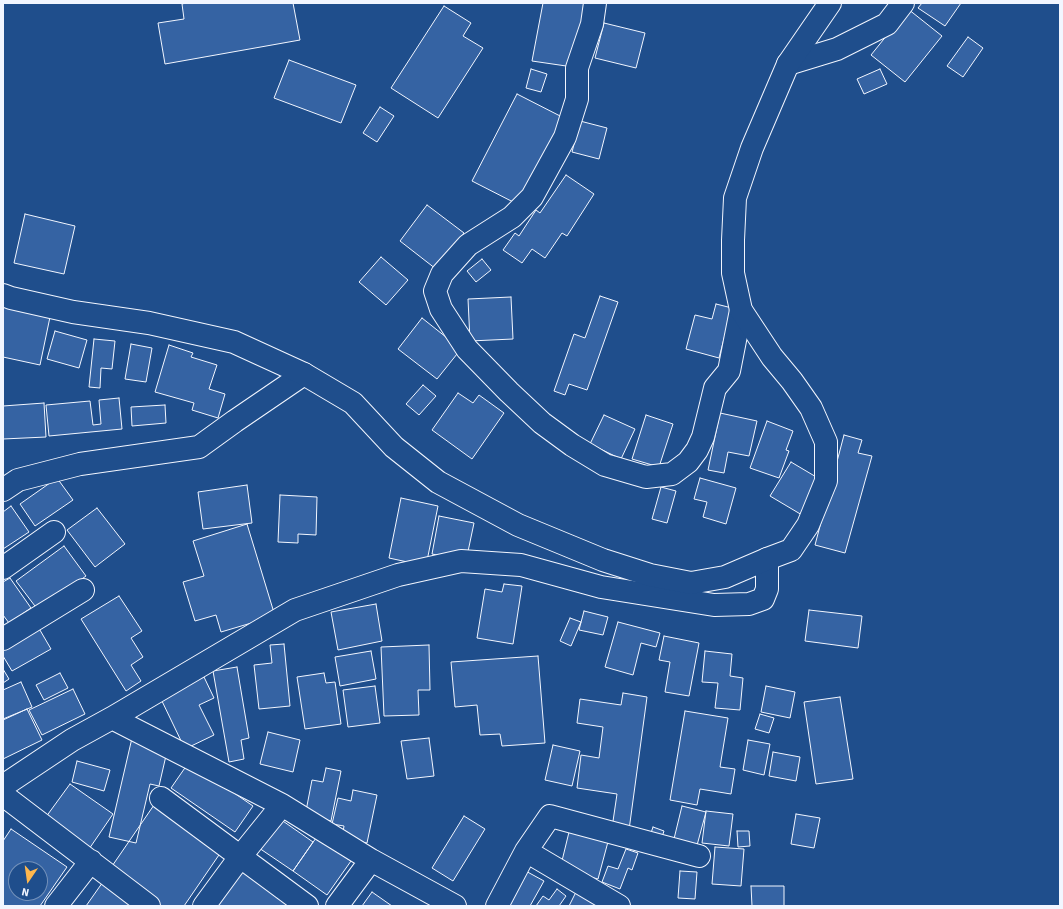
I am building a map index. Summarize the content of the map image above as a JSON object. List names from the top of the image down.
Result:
{
  "north": "bottom"
}
